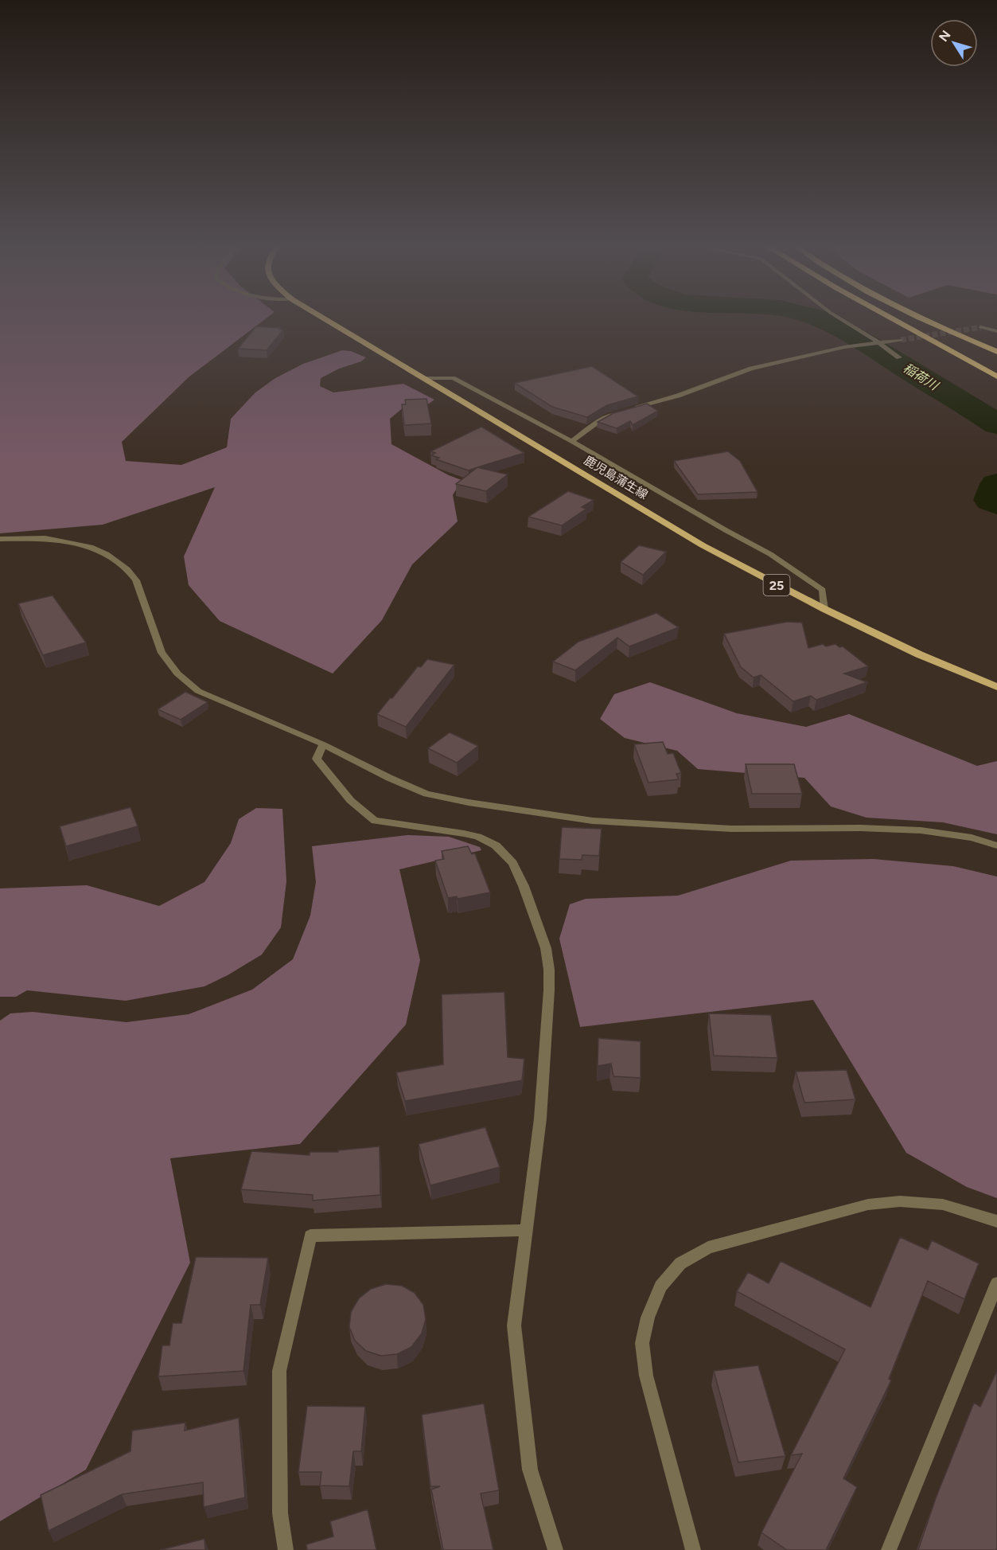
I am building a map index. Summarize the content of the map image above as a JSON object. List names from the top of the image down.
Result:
{
  "streets": {
    "main road": ["鹿児島蒲生線", "25"]
  },
  "water": ["稲荷川"],
  "north": "top left"
}
